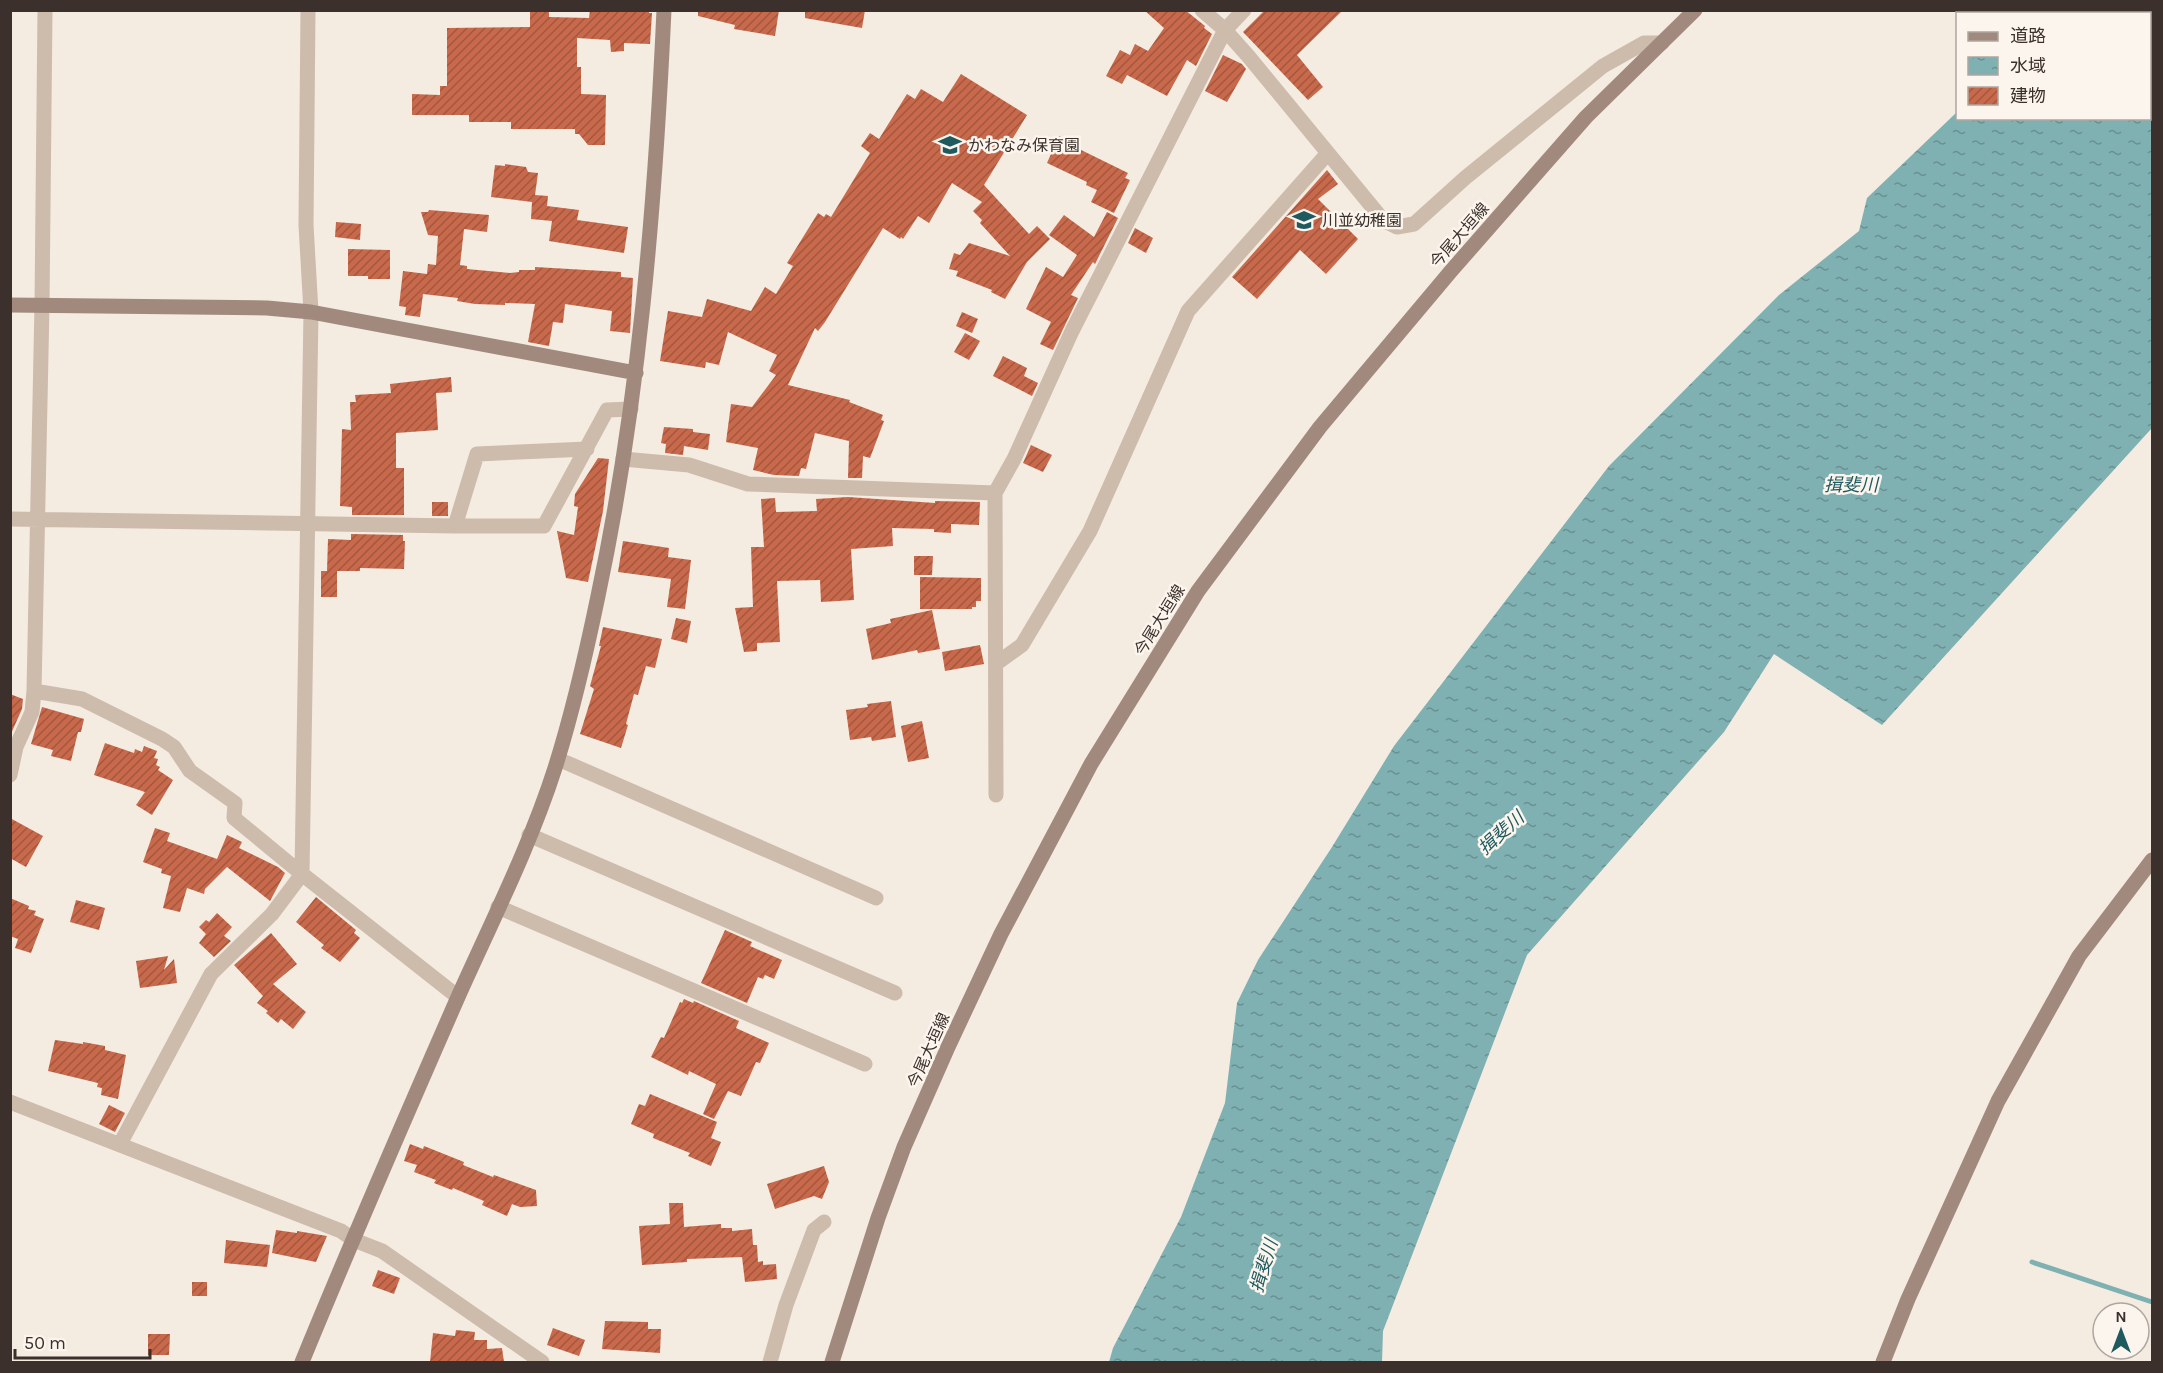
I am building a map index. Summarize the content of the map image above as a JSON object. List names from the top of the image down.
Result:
{
  "streets": {
    "street": ["今尾大垣線"]
  },
  "water": ["揖斐川"],
  "places": {
    "school or university": ["かわなみ保育園", "川並幼稚園"]
  },
  "legend": ["道路", "水域", "建物"],
  "scale_bar": "50 m",
  "north": "top"
}
